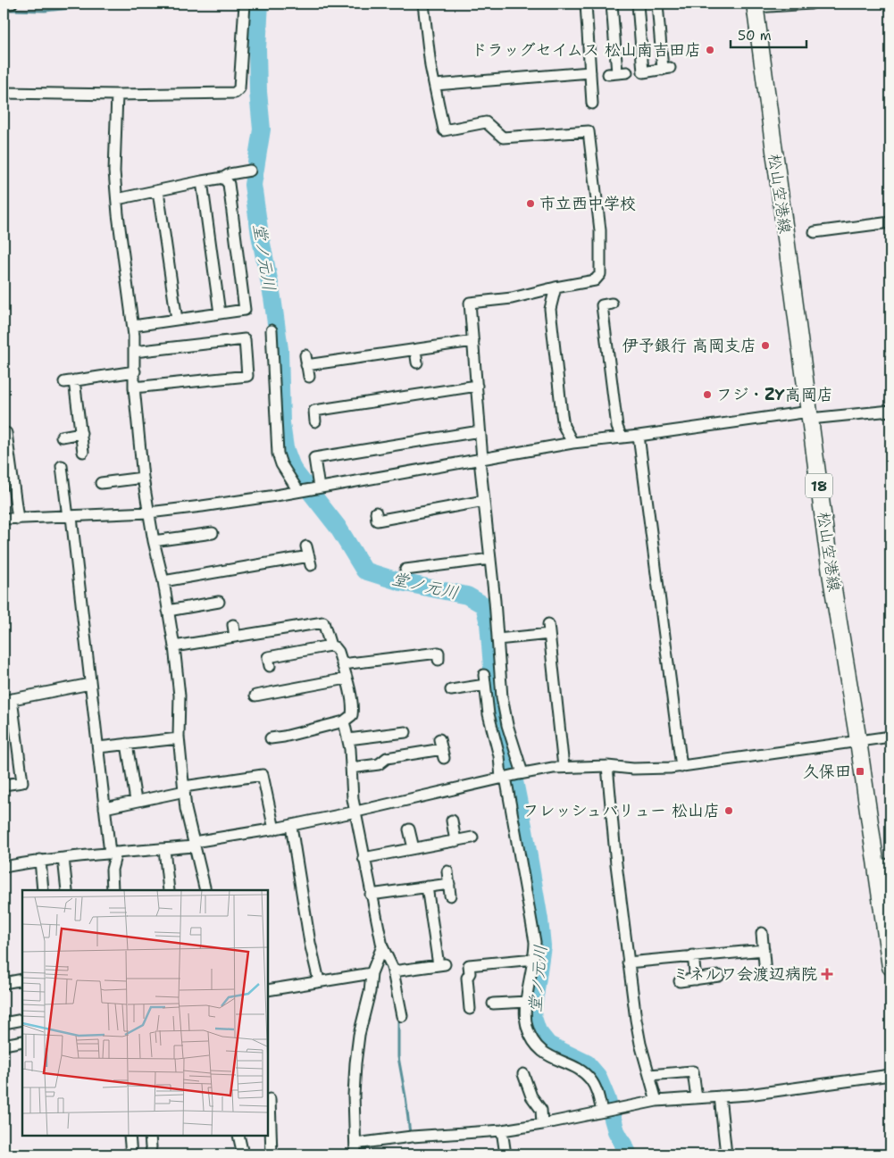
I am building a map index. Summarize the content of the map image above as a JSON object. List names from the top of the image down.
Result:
{
  "streets": {
    "main road": ["松山空港線", "18"]
  },
  "water": ["堂ノ元川"],
  "places": {
    "other": [
      "ドラッグセイムス 松山南吉田店",
      "市立西中学校",
      "伊予銀行 高岡支店",
      "フジ・ZY高岡店",
      "フレッシュバリュー 松山店"
    ],
    "transit": ["久保田"],
    "health": ["ミネルワ会渡辺病院"]
  },
  "scale_bar": "50 m"
}
